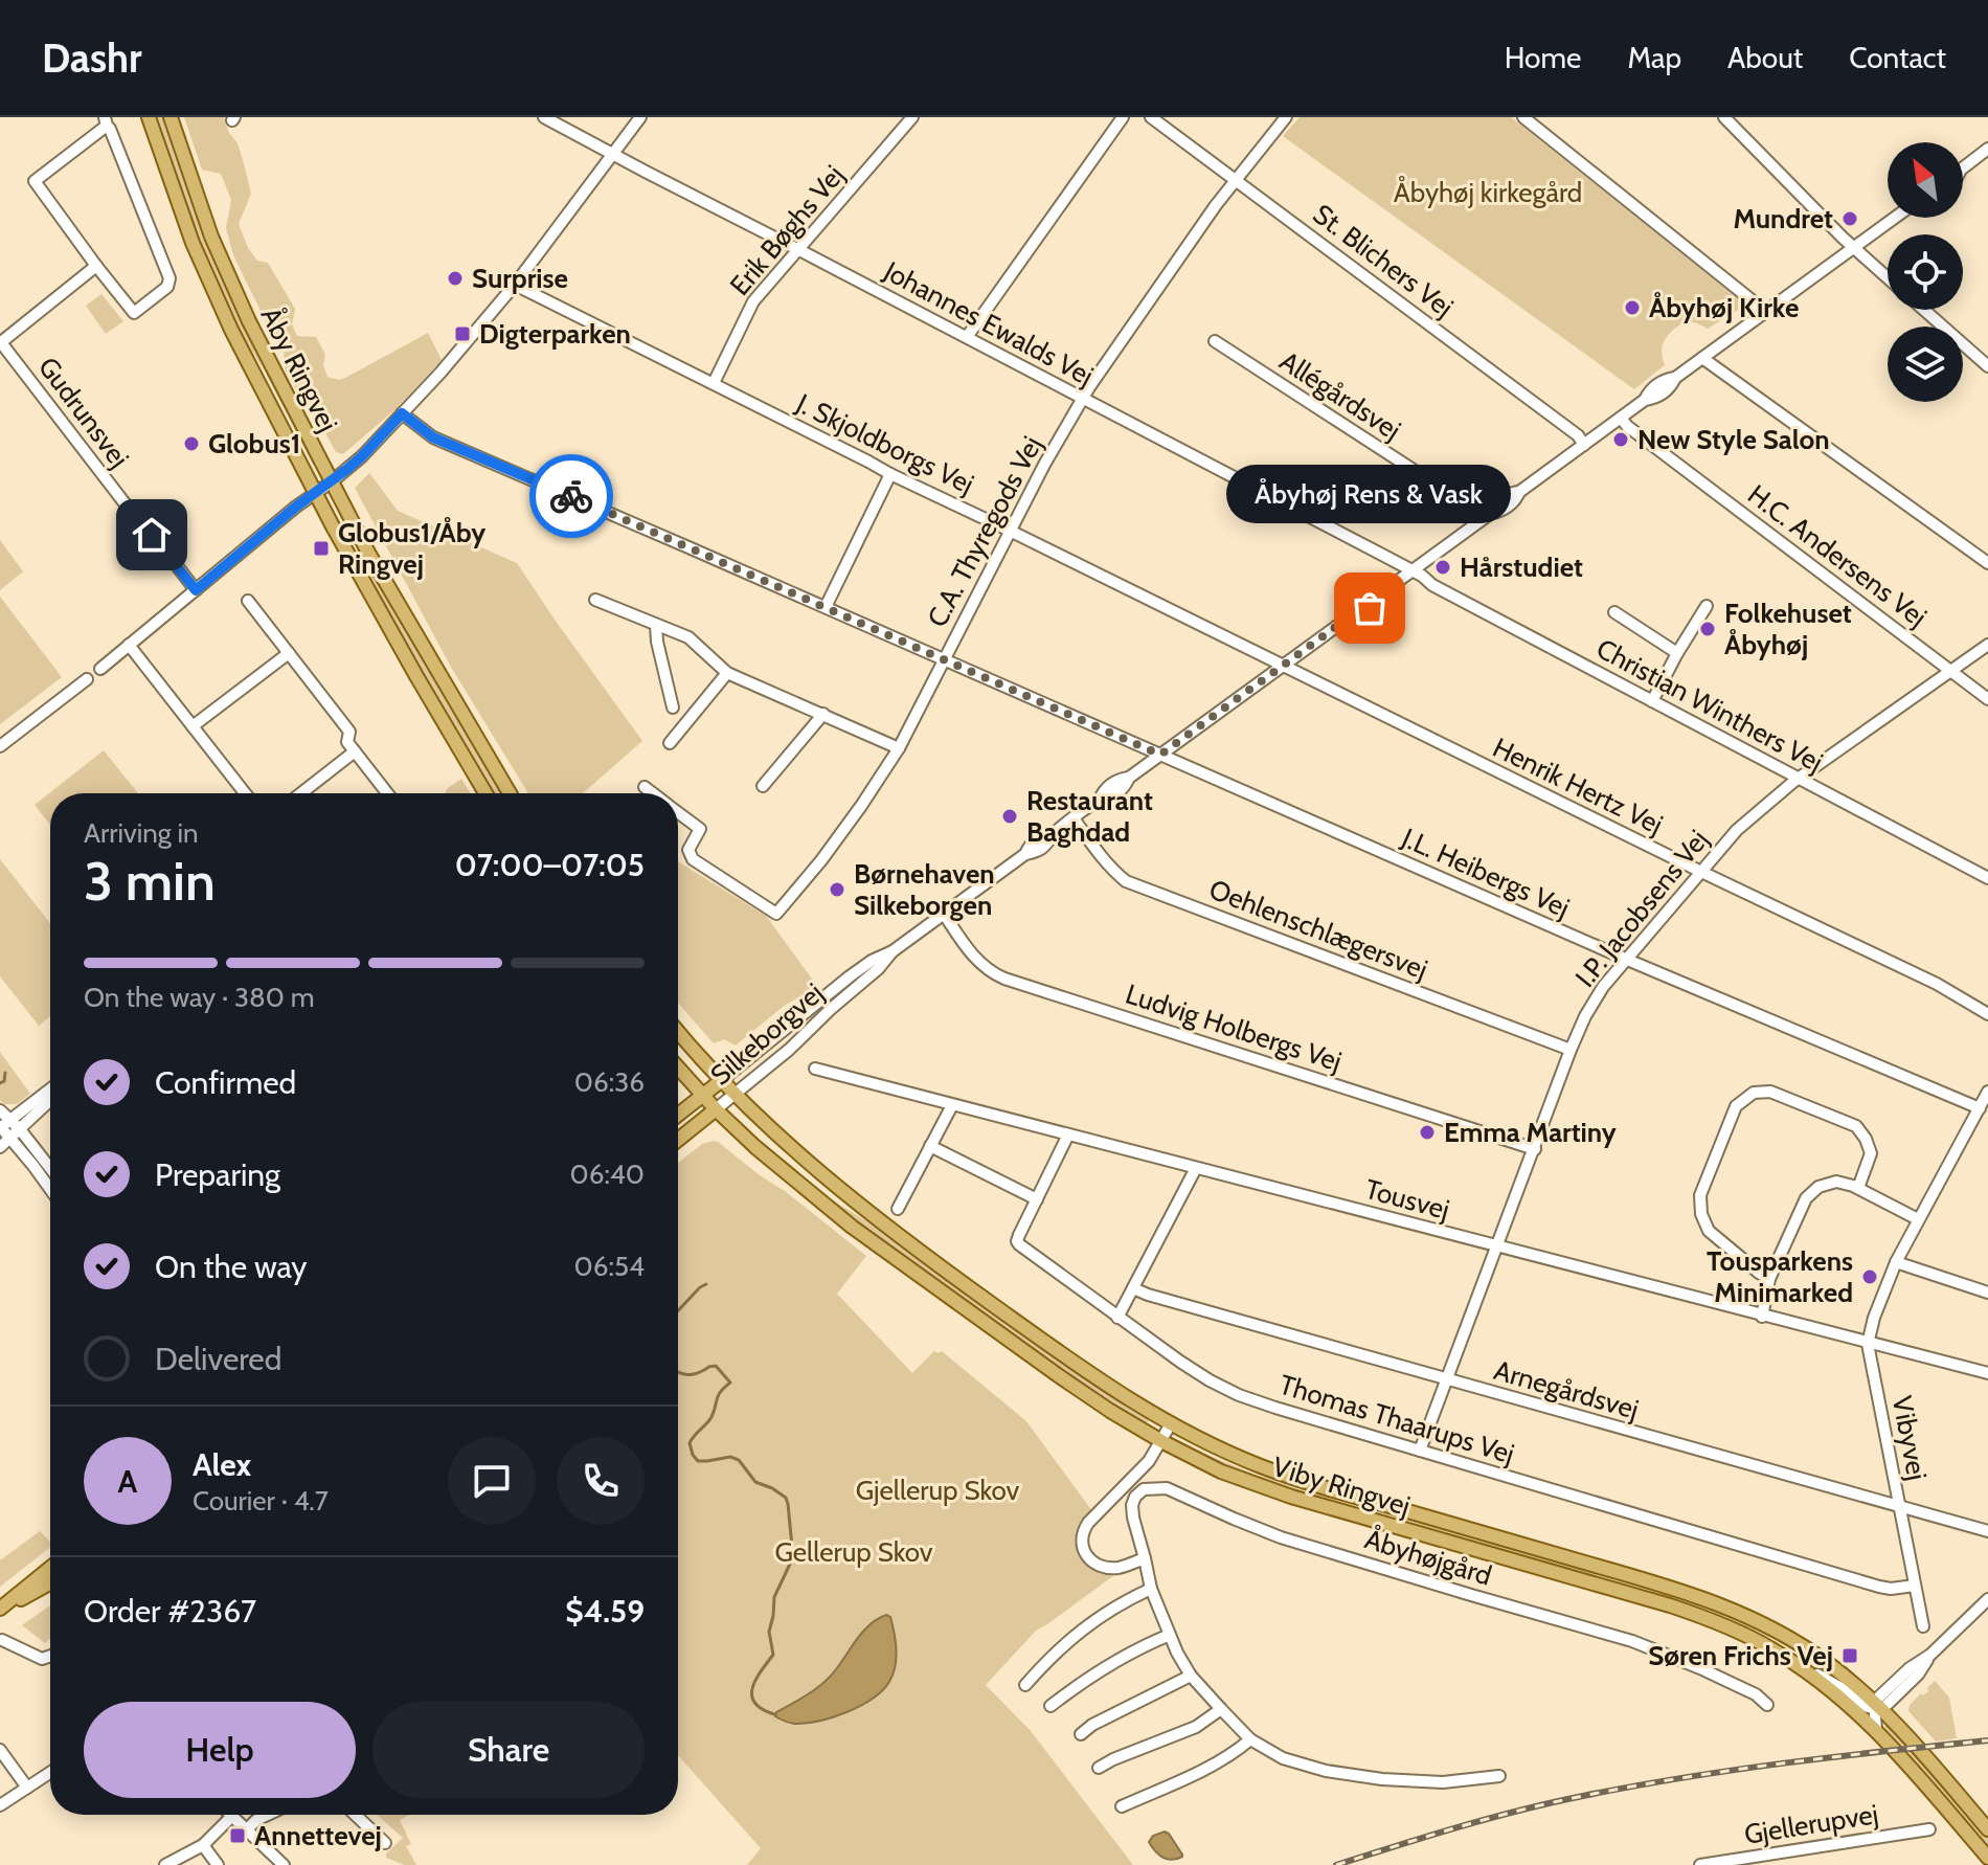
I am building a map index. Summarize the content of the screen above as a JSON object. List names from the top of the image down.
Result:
{
  "streets": {
    "main road": ["Åby Ringvej", "Silkeborgvej", "Viby Ringvej"],
    "street": [
      "Erik Bøghs Vej",
      "St. Blichers Vej",
      "Johannes Ewalds Vej",
      "Allégårdsvej",
      "Gudrunsvej",
      "J. Skjoldborgs Vej",
      "C.A. Thyregods Vej",
      "H.C. Andersens Vej",
      "Christian Winthers Vej",
      "Henrik Hertz Vej",
      "J.L. Heibergs Vej",
      "I.P. Jacobsens Vej",
      "Oehlenschlægersvej",
      "Ludvig Holbergs Vej",
      "Tousvej",
      "Arnegårdsvej",
      "Thomas Thaarups Vej",
      "Vibyvej",
      "Åbyhøjgård",
      "Gjellerupvej"
    ]
  },
  "crossings": [
    ["Erik Bøghs Vej", "Johannes Ewalds Vej"],
    ["Erik Bøghs Vej", "J. Skjoldborgs Vej"],
    ["St. Blichers Vej", "C.A. Thyregods Vej"],
    ["St. Blichers Vej", "Silkeborgvej"],
    ["Johannes Ewalds Vej", "C.A. Thyregods Vej"],
    ["Johannes Ewalds Vej", "Christian Winthers Vej"],
    ["Johannes Ewalds Vej", "Silkeborgvej"],
    ["Allégårdsvej", "Silkeborgvej"],
    ["J. Skjoldborgs Vej", "C.A. Thyregods Vej"],
    ["J. Skjoldborgs Vej", "Henrik Hertz Vej"],
    ["J. Skjoldborgs Vej", "Silkeborgvej"],
    ["C.A. Thyregods Vej", "J.L. Heibergs Vej"],
    ["H.C. Andersens Vej", "I.P. Jacobsens Vej"],
    ["H.C. Andersens Vej", "Silkeborgvej"],
    ["Christian Winthers Vej", "I.P. Jacobsens Vej"],
    ["Christian Winthers Vej", "Silkeborgvej"],
    ["Henrik Hertz Vej", "I.P. Jacobsens Vej"],
    ["Henrik Hertz Vej", "Silkeborgvej"],
    ["J.L. Heibergs Vej", "I.P. Jacobsens Vej"],
    ["J.L. Heibergs Vej", "Silkeborgvej"],
    ["J.L. Heibergs Vej", "Vibyvej"],
    ["I.P. Jacobsens Vej", "Oehlenschlægersvej"],
    ["I.P. Jacobsens Vej", "Ludvig Holbergs Vej"],
    ["I.P. Jacobsens Vej", "Tousvej"],
    ["I.P. Jacobsens Vej", "Arnegårdsvej"],
    ["I.P. Jacobsens Vej", "Thomas Thaarups Vej"],
    ["Oehlenschlægersvej", "Silkeborgvej"],
    ["Ludvig Holbergs Vej", "Silkeborgvej"],
    ["Silkeborgvej", "Viby Ringvej"],
    ["Tousvej", "Thomas Thaarups Vej"],
    ["Tousvej", "Vibyvej"],
    ["Arnegårdsvej", "Vibyvej"],
    ["Thomas Thaarups Vej", "Vibyvej"]
  ],
  "parks": ["Åbyhøj kirkegård", "Gjellerup Skov", "Gellerup Skov"],
  "places": {
    "other": [
      "Mundret",
      "Surprise",
      "Åbyhøj Kirke",
      "New Style Salon",
      "Globus1",
      "Hårstudiet",
      "Åbyhøj Rens & Vask",
      "Folkehuset Åbyhøj",
      "Restaurant Baghdad",
      "Børnehaven Silkeborgen",
      "Emma Martiny",
      "Tousparkens Minimarked"
    ],
    "transit": [
      "Digterparken",
      "Globus1/Åby Ringvej",
      "Søren Frichs Vej",
      "Annettevej"
    ]
  },
  "north": "top left",
  "page": {
    "header": "Dashr",
    "nav": [
      "Home",
      "Map",
      "About",
      "Contact"
    ],
    "bubble": "Åbyhøj Rens & Vask",
    "heading": ["3 min", "Arriving in", "07:00–07:05"],
    "panel": [
      "Alex",
      "Courier · 4.7",
      "Order #2367",
      "$4.59"
    ],
    "bar": "On the way · 380 m",
    "list": [
      ["Confirmed", "06:36"],
      ["Preparing", "06:40"],
      ["On the way", "06:54"],
      "Delivered"
    ],
    "round": "A",
    "buttons": ["Help", "Share"]
  }
}
